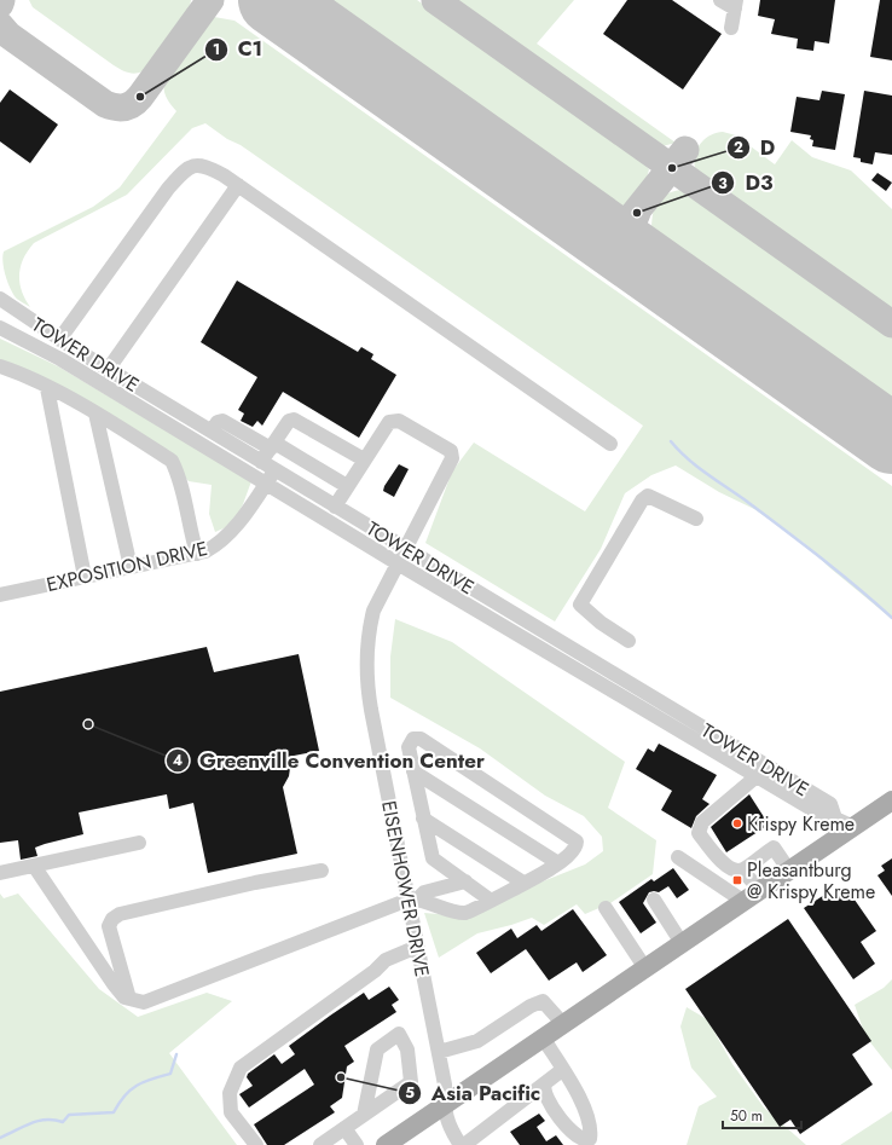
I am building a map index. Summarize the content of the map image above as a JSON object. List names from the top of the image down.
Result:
{
  "streets": {
    "street": ["TOWER DRIVE", "EXPOSITION DRIVE", "EISENHOWER DRIVE"]
  },
  "crossings": [
    ["TOWER DRIVE", "EXPOSITION DRIVE"],
    ["TOWER DRIVE", "EISENHOWER DRIVE"]
  ],
  "places": {
    "other": [
      "C1",
      "D",
      "D3",
      "Greenville Convention Center",
      "Krispy Kreme",
      "Asia Pacific"
    ],
    "transit": ["Pleasantburg @ Krispy Kreme"]
  },
  "scale_bar": "50 m"
}
